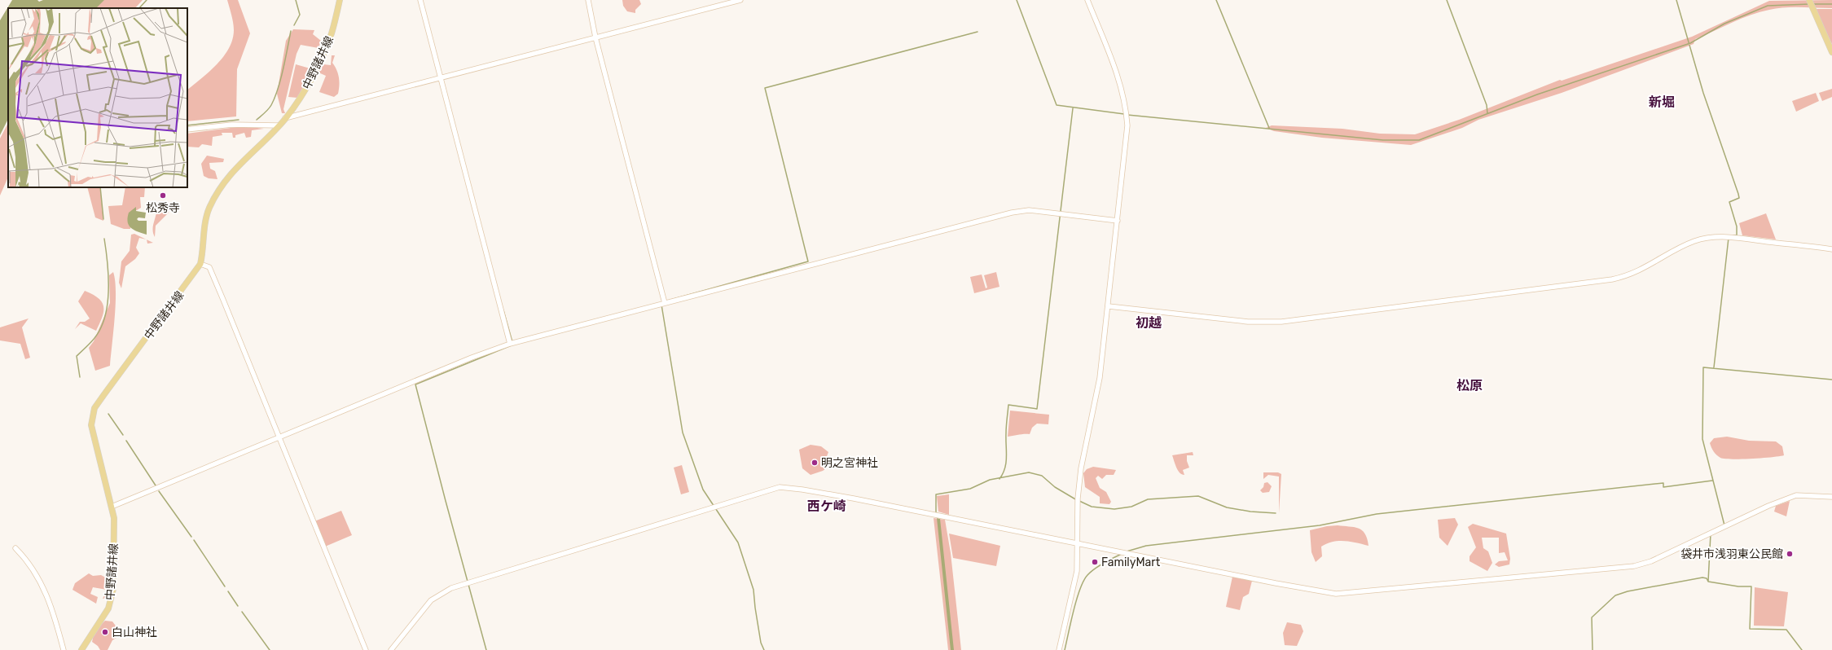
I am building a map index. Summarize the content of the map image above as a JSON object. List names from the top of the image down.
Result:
{
  "streets": {
    "main road": ["中野諸井線"]
  },
  "districts": [
    "新堀",
    "初越",
    "松原",
    "西ケ崎"
  ],
  "places": [
    "松秀寺",
    "明之宮神社",
    "袋井市浅羽東公民館",
    "FamilyMart",
    "白山神社"
  ]
}
